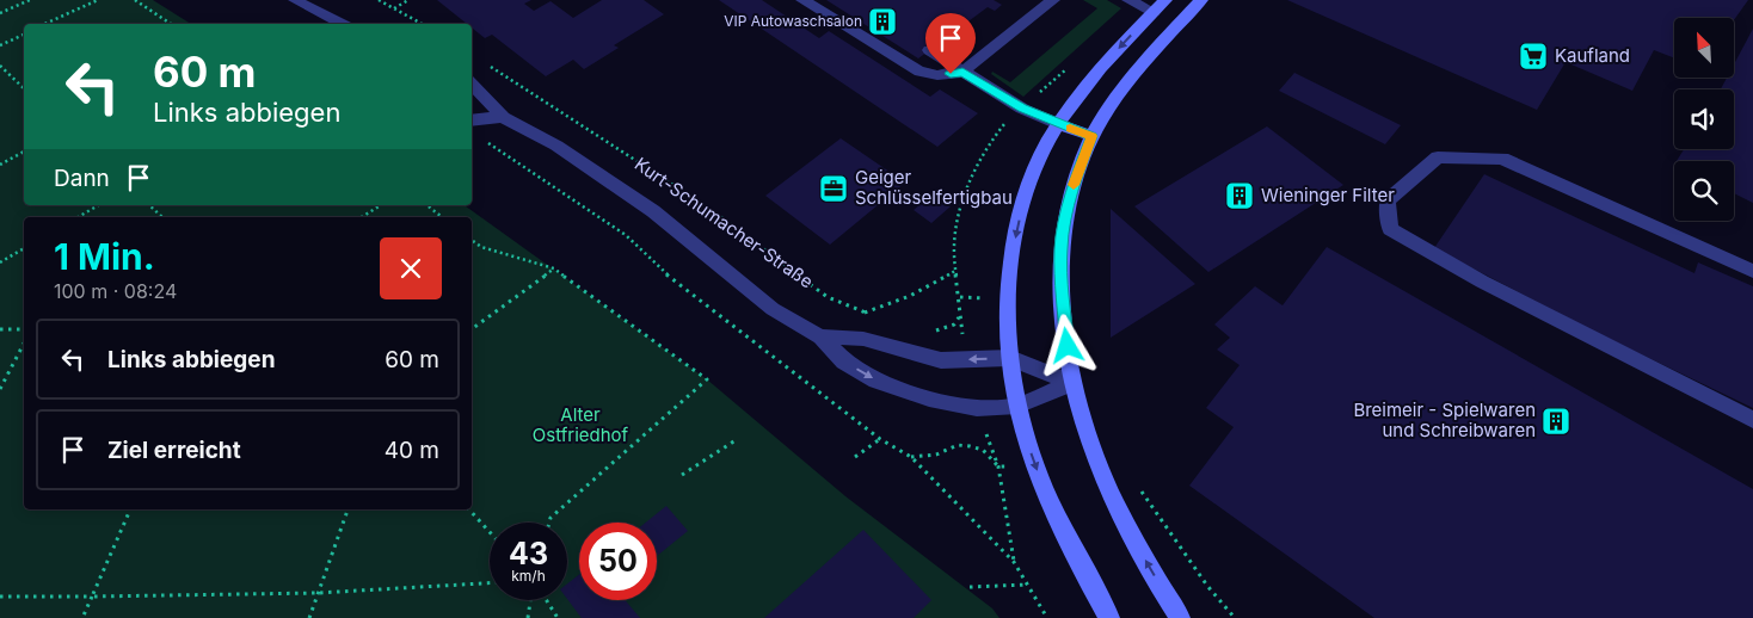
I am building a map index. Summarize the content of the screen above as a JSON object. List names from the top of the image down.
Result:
{
  "streets": {
    "street": ["Kurt-Schumacher-Straße"]
  },
  "parks": ["Alter Ostfriedhof"],
  "places": {
    "building": ["VIP Autowaschsalon", "Wieninger Filter", "Breimeir - Spielwaren und Schreibwaren"],
    "supermarket": ["Kaufland"],
    "office": ["Geiger Schlüsselfertigbau"]
  },
  "north": "top left",
  "page": {
    "turn": ["60 m", "Links abbiegen"],
    "then": "Dann",
    "heading": ["1 Min.", "100 m · 08:24"],
    "list": [
      {
        "name": "Links abbiegen",
        "value": "60 m"
      },
      {
        "name": "Ziel erreicht",
        "value": "40 m"
      }
    ],
    "speed": "43 km/h",
    "limit": "50"
  }
}
